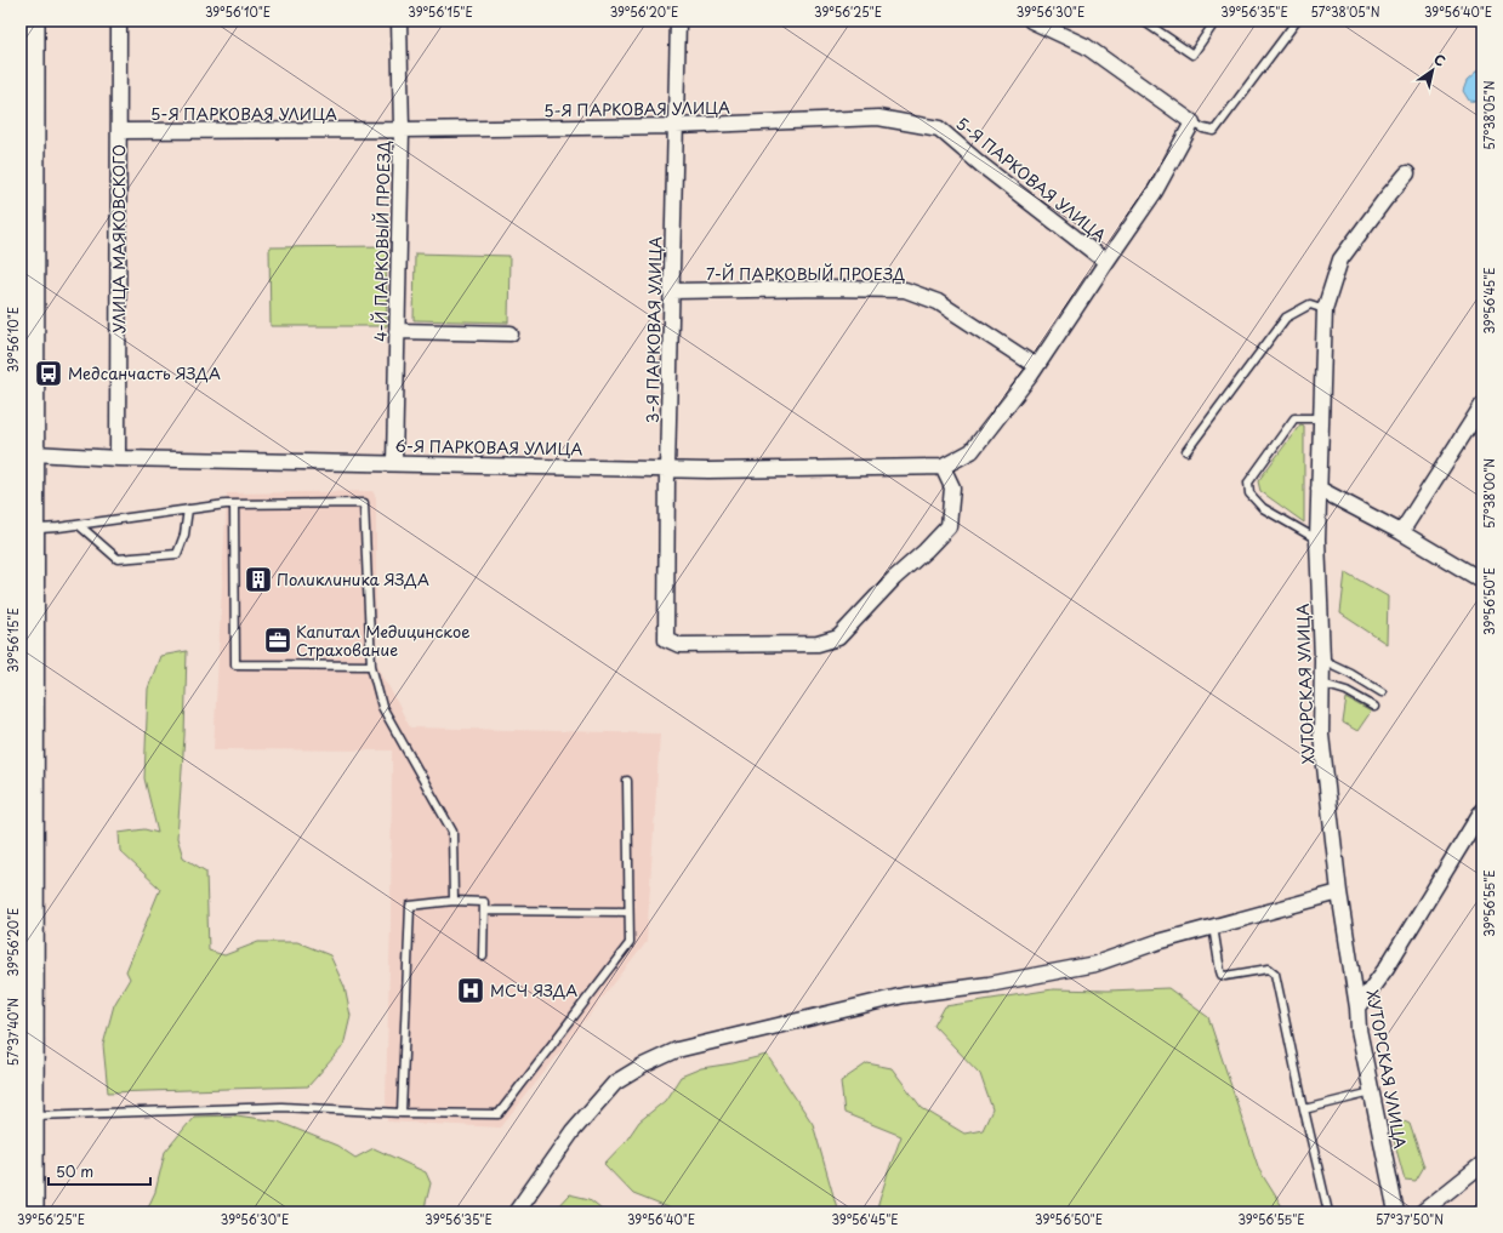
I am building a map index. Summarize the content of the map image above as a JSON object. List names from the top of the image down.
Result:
{
  "streets": {
    "street": [
      "5-Я ПАРКОВАЯ УЛИЦА",
      "УЛИЦА МАЯКОВСКОГО",
      "4-Й ПАРКОВЫЙ ПРОЕЗД",
      "7-Й ПАРКОВЫЙ ПРОЕЗД",
      "3-Я ПАРКОВАЯ УЛИЦА",
      "6-Я ПАРКОВАЯ УЛИЦА",
      "ХУТОРСКАЯ УЛИЦА"
    ]
  },
  "crossings": [
    ["5-Я ПАРКОВАЯ УЛИЦА", "УЛИЦА МАЯКОВСКОГО"],
    ["5-Я ПАРКОВАЯ УЛИЦА", "4-Й ПАРКОВЫЙ ПРОЕЗД"],
    ["5-Я ПАРКОВАЯ УЛИЦА", "3-Я ПАРКОВАЯ УЛИЦА"],
    ["УЛИЦА МАЯКОВСКОГО", "6-Я ПАРКОВАЯ УЛИЦА"],
    ["4-Й ПАРКОВЫЙ ПРОЕЗД", "6-Я ПАРКОВАЯ УЛИЦА"],
    ["7-Й ПАРКОВЫЙ ПРОЕЗД", "3-Я ПАРКОВАЯ УЛИЦА"],
    ["3-Я ПАРКОВАЯ УЛИЦА", "6-Я ПАРКОВАЯ УЛИЦА"]
  ],
  "places": {
    "bus stop": ["Медсанчасть ЯЗДА"],
    "building": ["Поликлиника ЯЗДА"],
    "office": ["Капитал Медицинское Страхование"],
    "hospital": ["МСЧ ЯЗДА"]
  },
  "scale_bar": "50 m",
  "north": "top right",
  "coordinates": [
    "39°56'10\"E",
    "39°56'15\"E",
    "39°56'20\"E",
    "39°56'25\"E",
    "39°56'30\"E",
    "39°56'35\"E",
    "57°38'05\"N",
    "39°56'40\"E",
    "39°56'45\"E",
    "57°38'00\"N",
    "39°56'50\"E",
    "39°56'55\"E",
    "57°37'40\"N",
    "57°37'50\"N"
  ]
}
